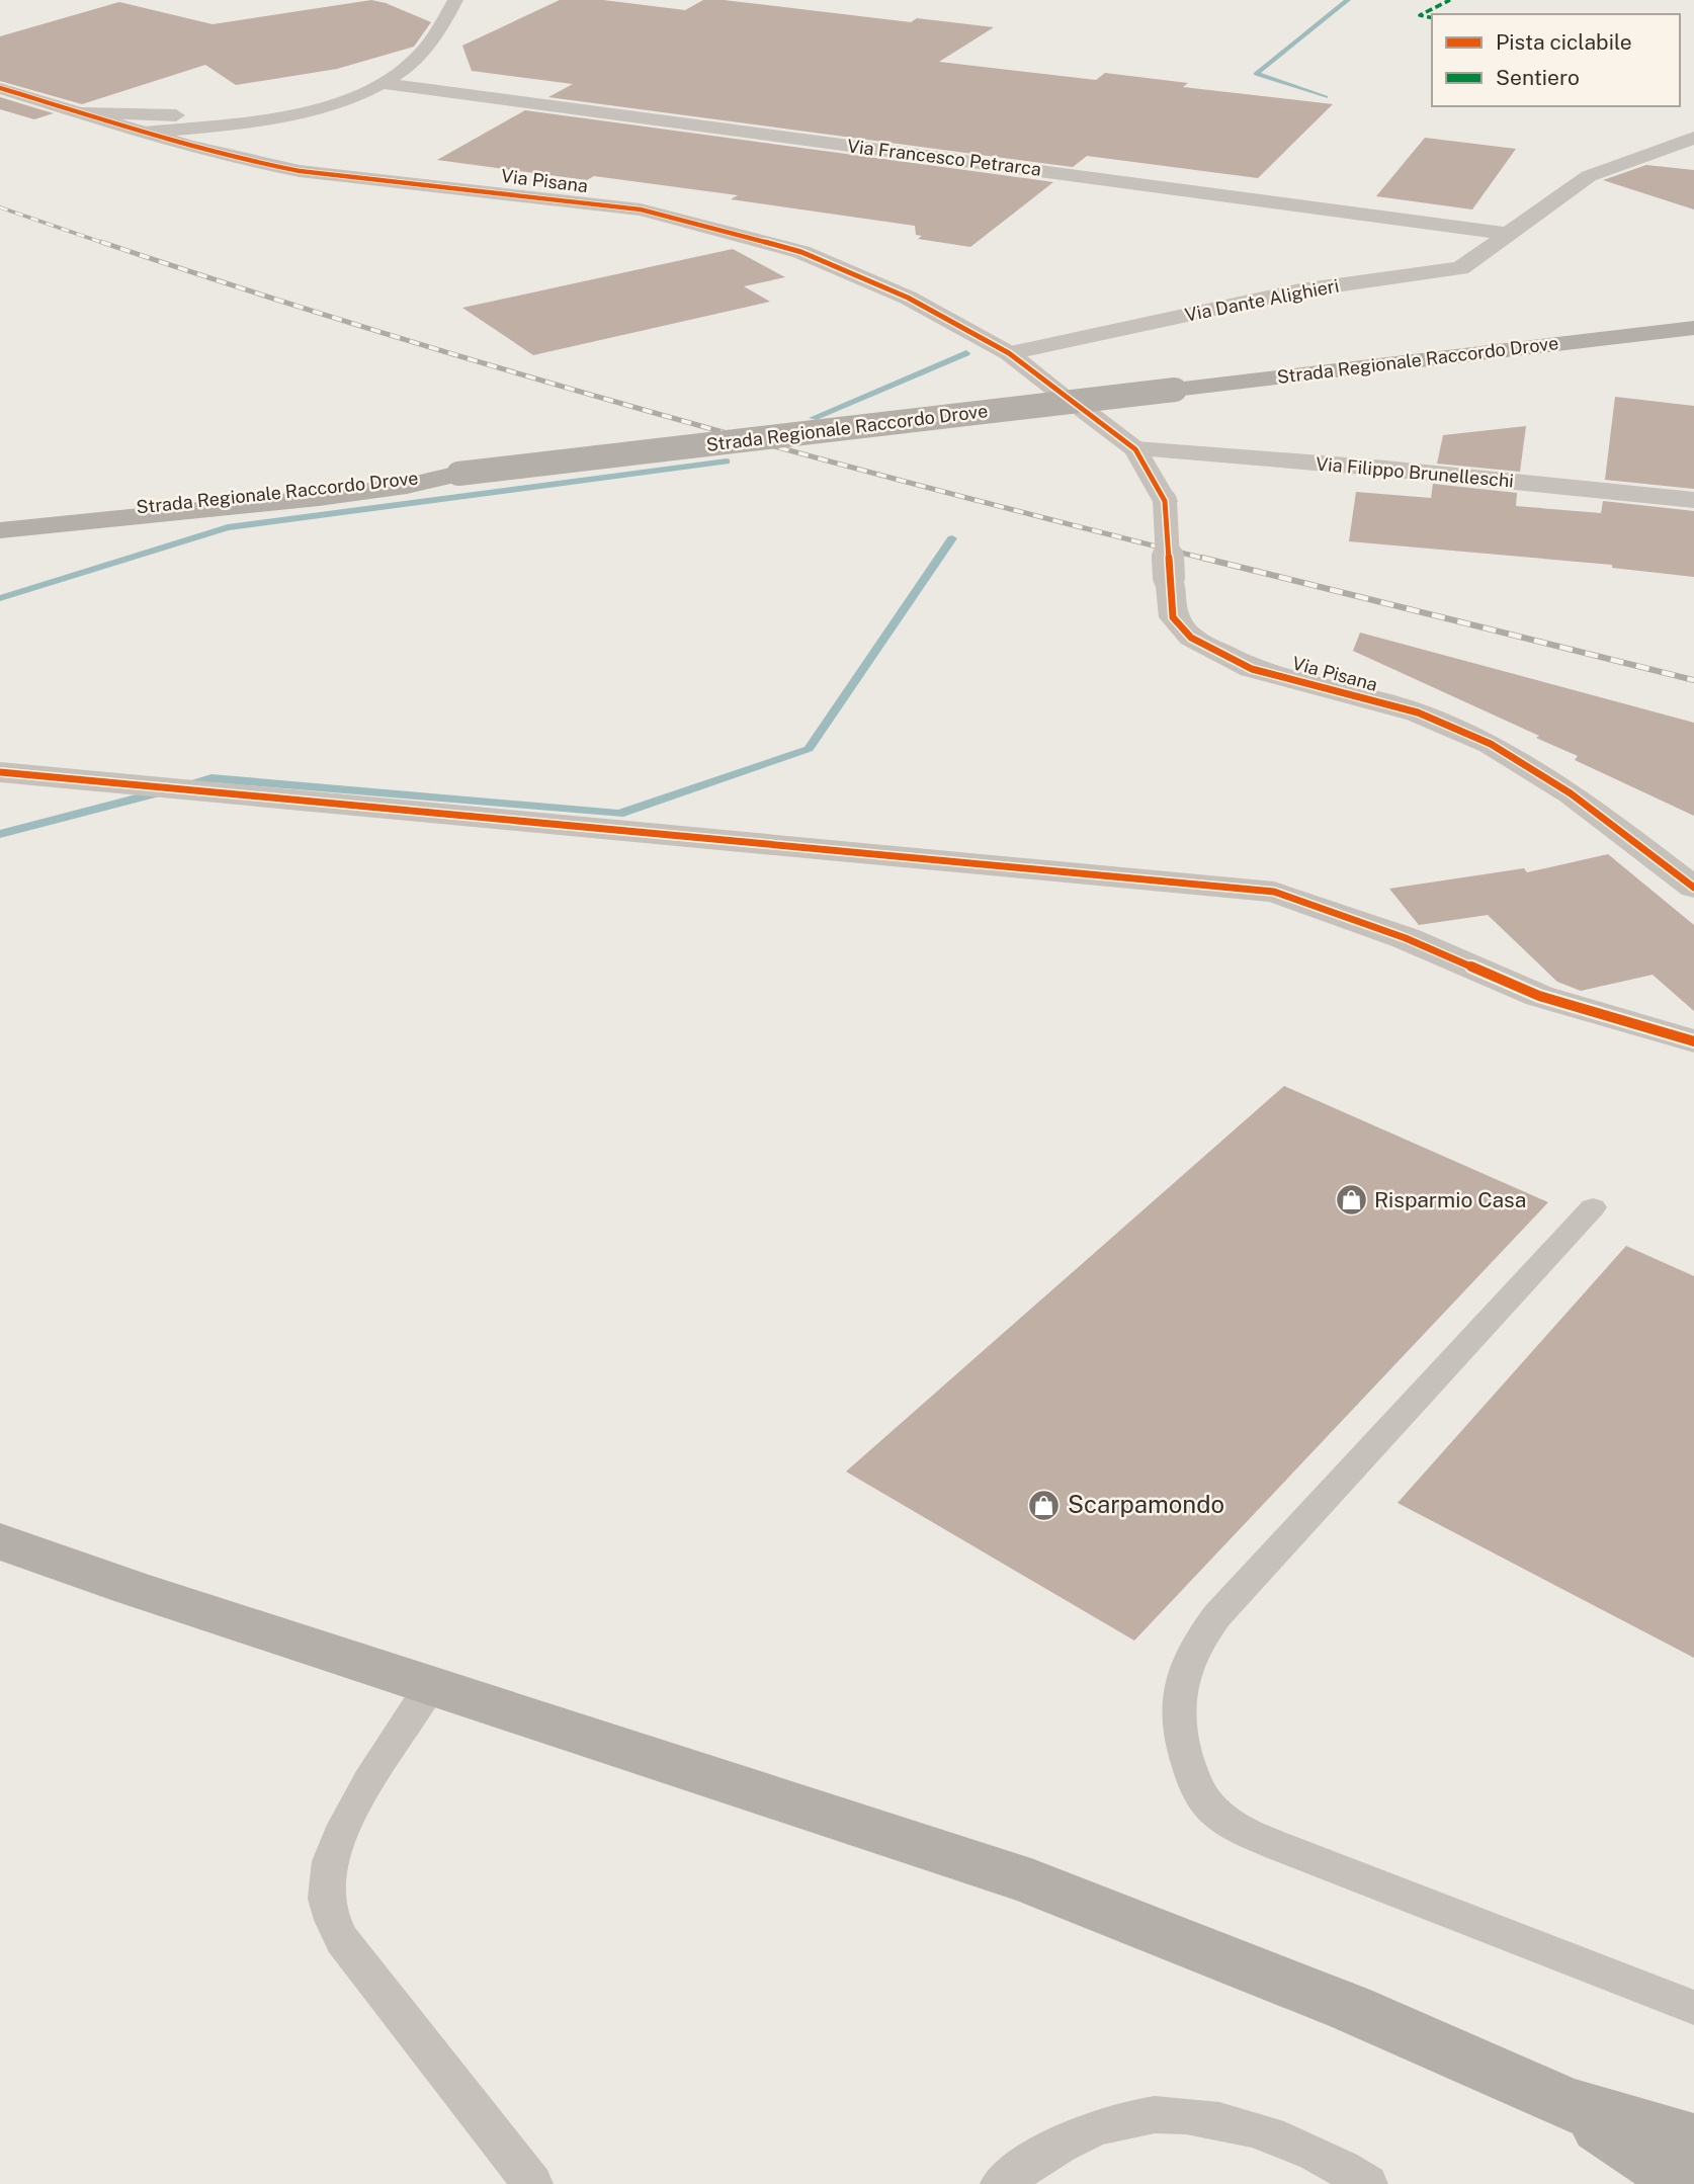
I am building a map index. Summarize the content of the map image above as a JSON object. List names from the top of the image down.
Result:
{
  "streets": {
    "main road": ["Strada Regionale Raccordo Drove"],
    "street": [
      "Via Francesco Petrarca",
      "Via Pisana",
      "Via Dante Alighieri",
      "Via Filippo Brunelleschi"
    ]
  },
  "crossings": [
    ["Via Francesco Petrarca", "Via Dante Alighieri"],
    ["Via Pisana", "Via Dante Alighieri"],
    ["Via Pisana", "Via Filippo Brunelleschi"]
  ],
  "places": {
    "shop": ["Risparmio Casa", "Scarpamondo"]
  },
  "legend": ["Pista ciclabile", "Sentiero"]
}
